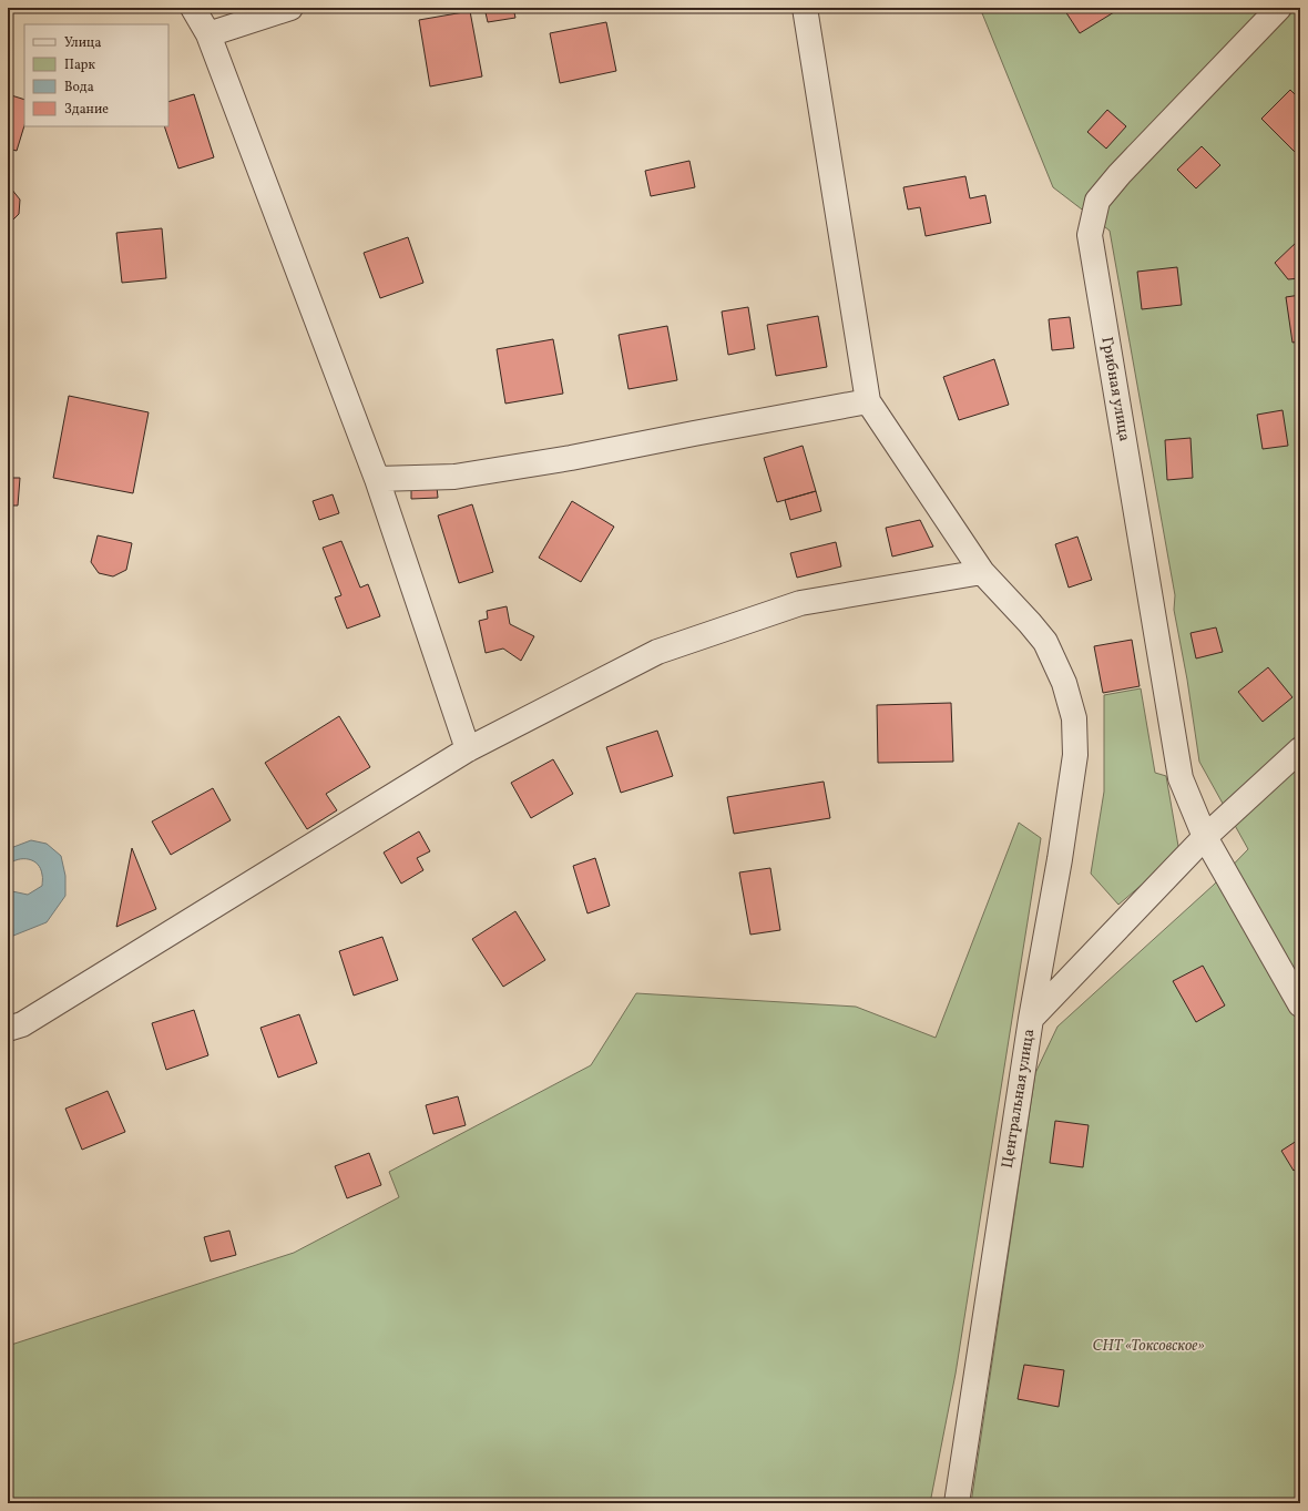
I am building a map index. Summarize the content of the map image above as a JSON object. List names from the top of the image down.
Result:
{
  "streets": {
    "street": ["Грибная улица", "Центральная улица"]
  },
  "crossings": [
    ["Грибная улица", "Центральная улица"]
  ],
  "parks": ["СНТ «Токсовское»"],
  "legend": [
    "Улица",
    "Парк",
    "Вода",
    "Здание"
  ]
}
